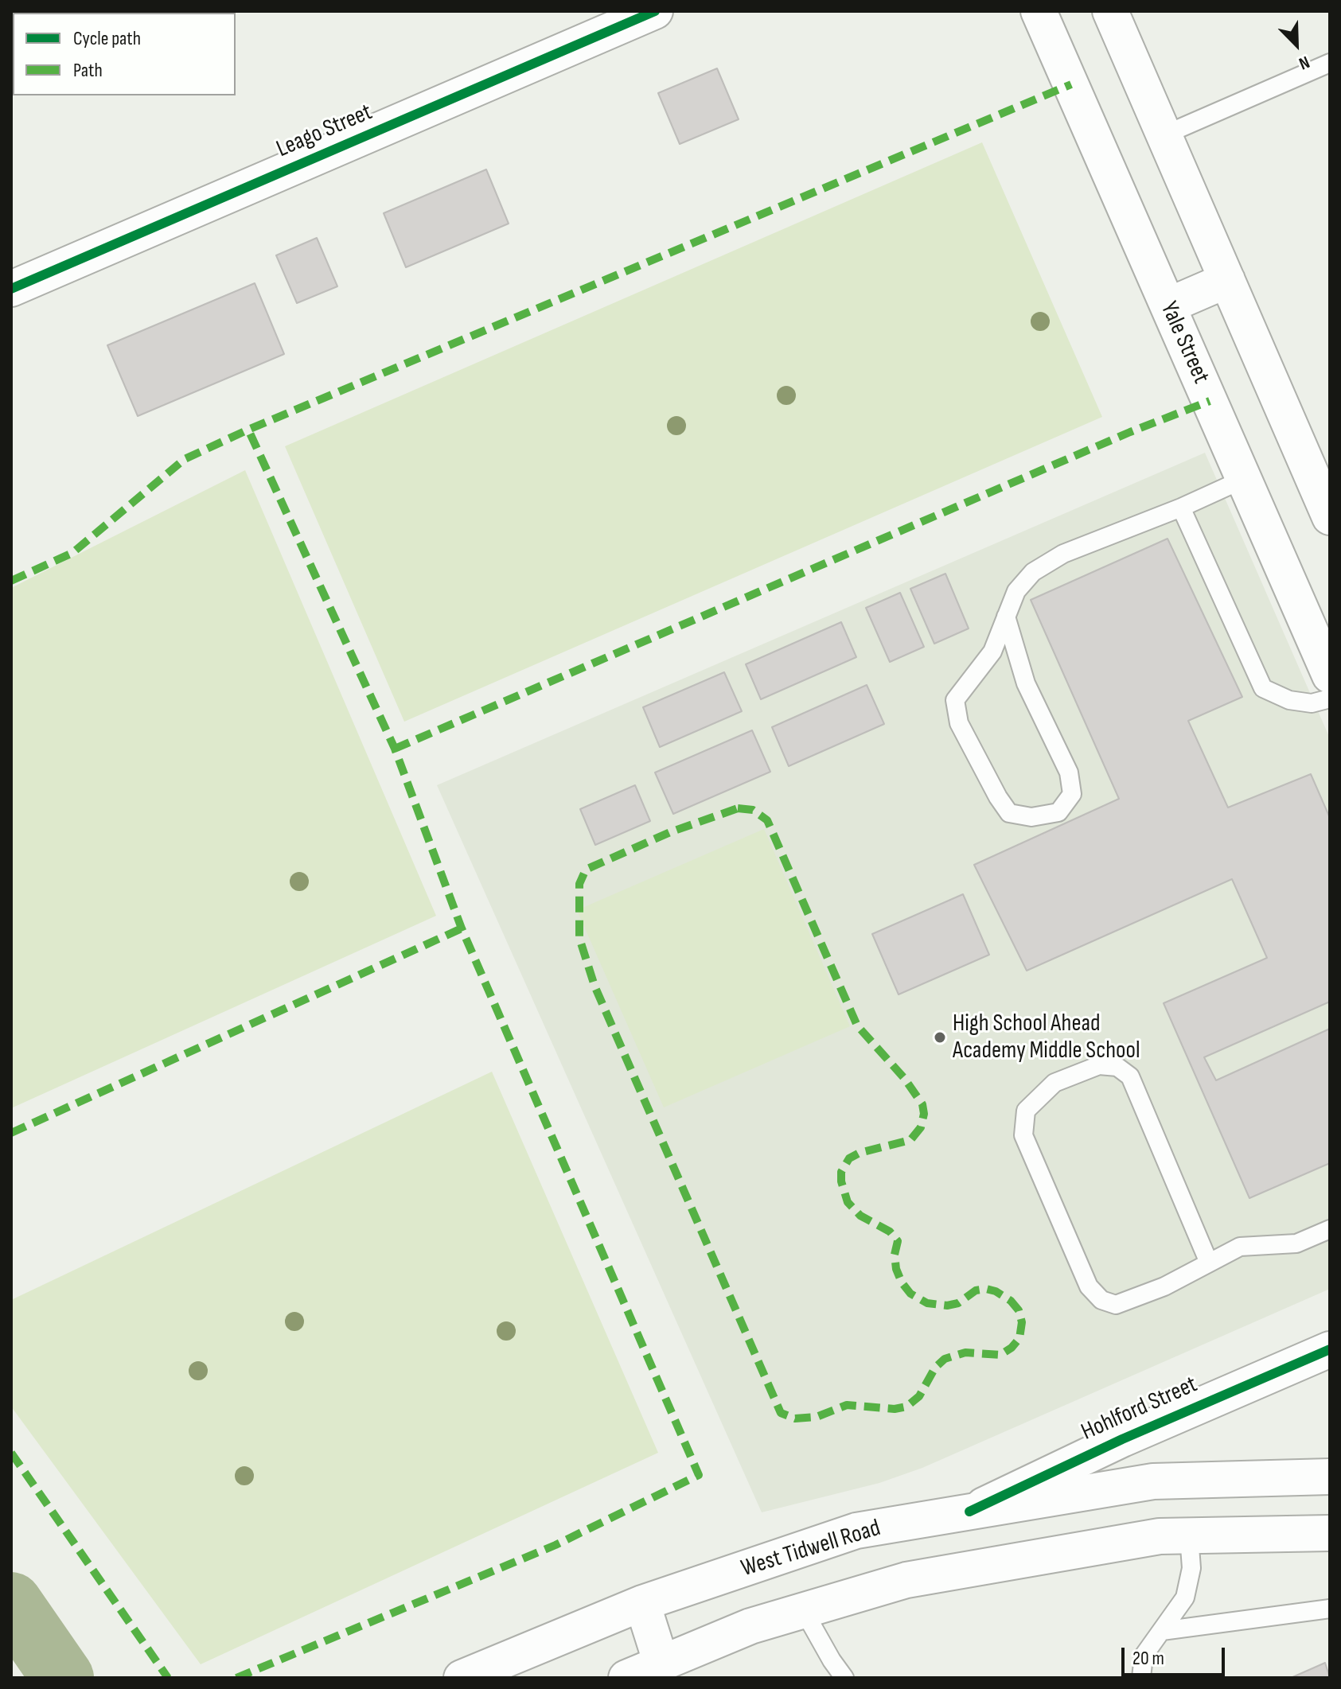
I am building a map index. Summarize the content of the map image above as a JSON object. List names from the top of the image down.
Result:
{
  "streets": {
    "main road": [
      "Leago Street",
      "Yale Street",
      "Hohlford Street",
      "West Tidwell Road"
    ]
  },
  "crossings": [
    ["Hohlford Street", "West Tidwell Road"]
  ],
  "places": ["High School Ahead Academy Middle School"],
  "legend": ["Cycle path", "Path"],
  "scale_bar": "20 m",
  "north": "bottom right"
}
